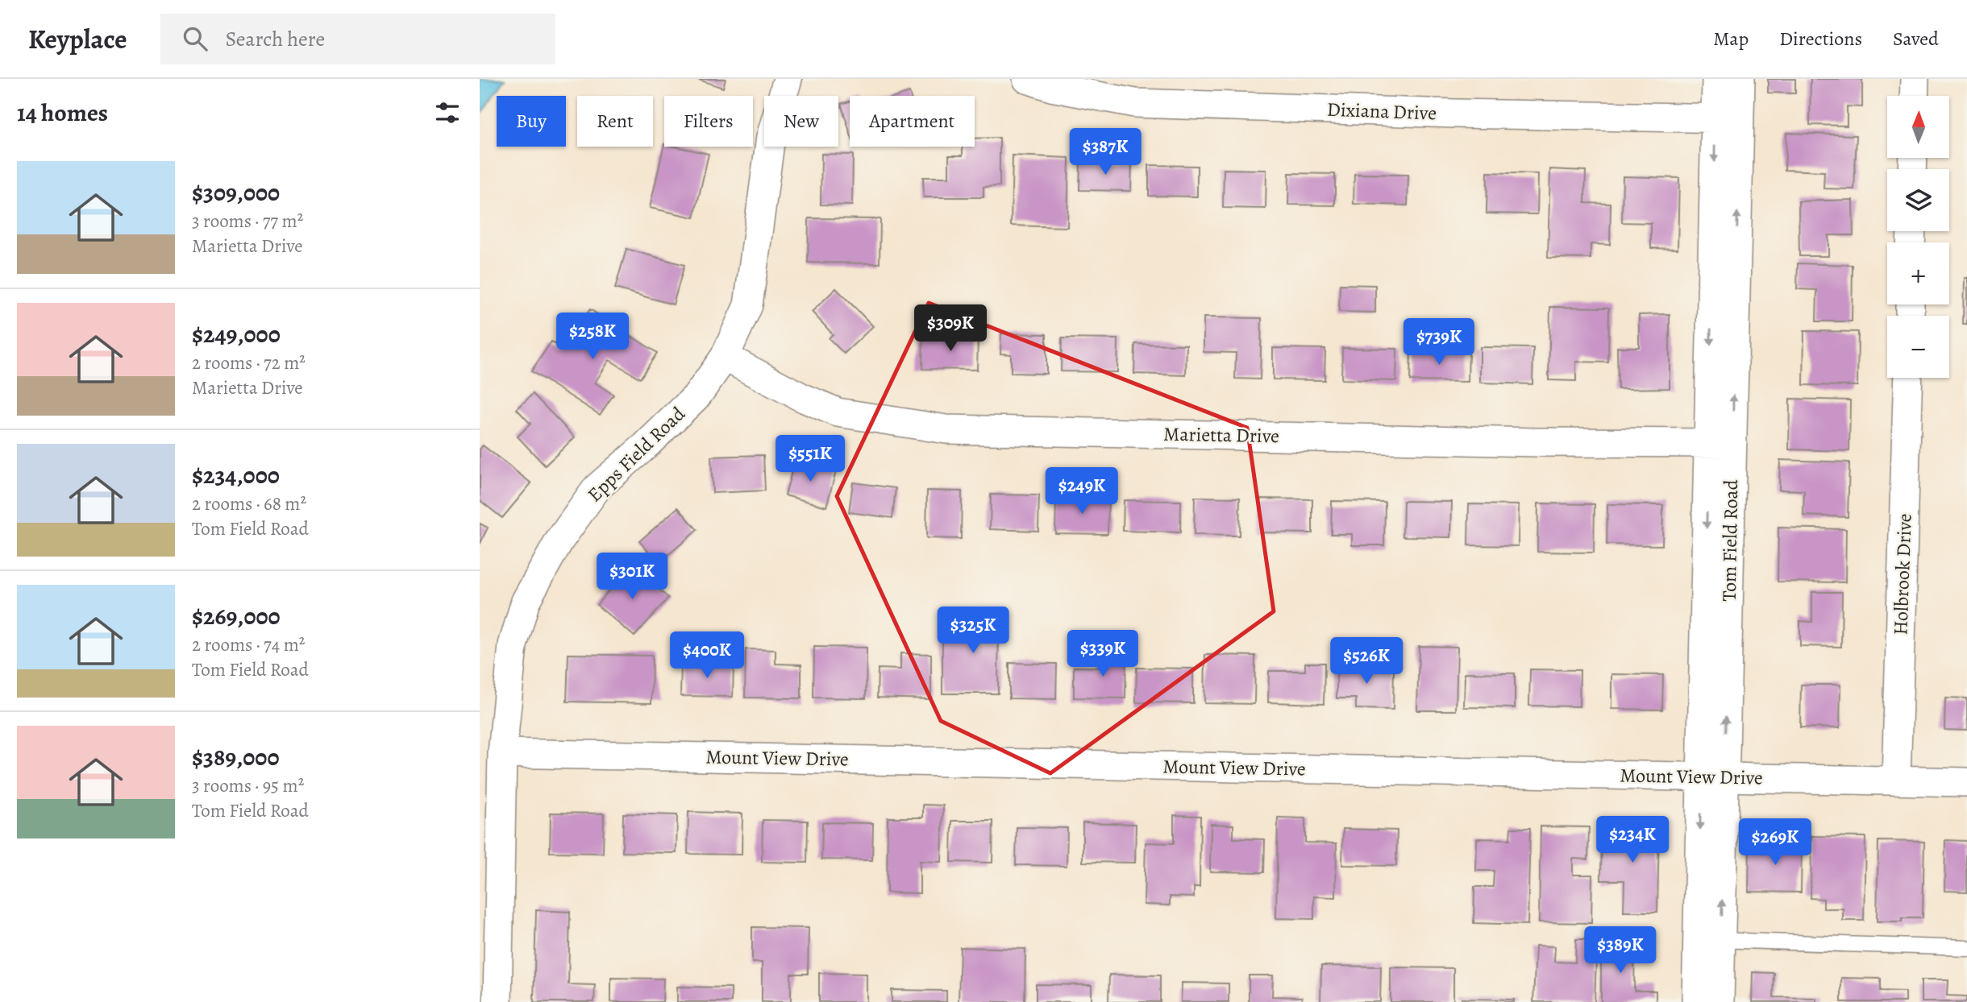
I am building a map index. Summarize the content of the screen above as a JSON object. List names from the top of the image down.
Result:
{
  "streets": {
    "street": [
      "Dixiana Drive",
      "Marietta Drive",
      "Epps Field Road",
      "Tom Field Road",
      "Holbrook Drive",
      "Mount View Drive"
    ]
  },
  "crossings": [
    ["Dixiana Drive", "Tom Field Road"],
    ["Marietta Drive", "Epps Field Road"],
    ["Marietta Drive", "Tom Field Road"],
    ["Epps Field Road", "Mount View Drive"],
    ["Tom Field Road", "Mount View Drive"],
    ["Holbrook Drive", "Mount View Drive"]
  ],
  "north": "top",
  "page": {
    "header": "Keyplace",
    "search": "Search here",
    "nav": ["Map", "Directions", "Saved"],
    "heading": "14 homes",
    "map_buttons": ["+", "−"],
    "chip": [
      "Buy",
      "Rent",
      "Filters",
      "New",
      "Apartment"
    ],
    "price": [
      "$387K",
      "$309K",
      "$258K",
      "$739K",
      "$551K",
      "$249K",
      "$301K",
      "$325K",
      "$339K",
      "$400K",
      "$526K",
      "$234K",
      "$269K",
      "$389K"
    ],
    "list": [
      {
        "name": "$309,000",
        "note": "3 rooms · 77 m² · Marietta Drive"
      },
      {
        "name": "$249,000",
        "note": "2 rooms · 72 m² · Marietta Drive"
      },
      {
        "name": "$234,000",
        "note": "2 rooms · 68 m² · Tom Field Road"
      },
      {
        "name": "$269,000",
        "note": "2 rooms · 74 m² · Tom Field Road"
      },
      {
        "name": "$389,000",
        "note": "3 rooms · 95 m² · Tom Field Road"
      }
    ]
  }
}
